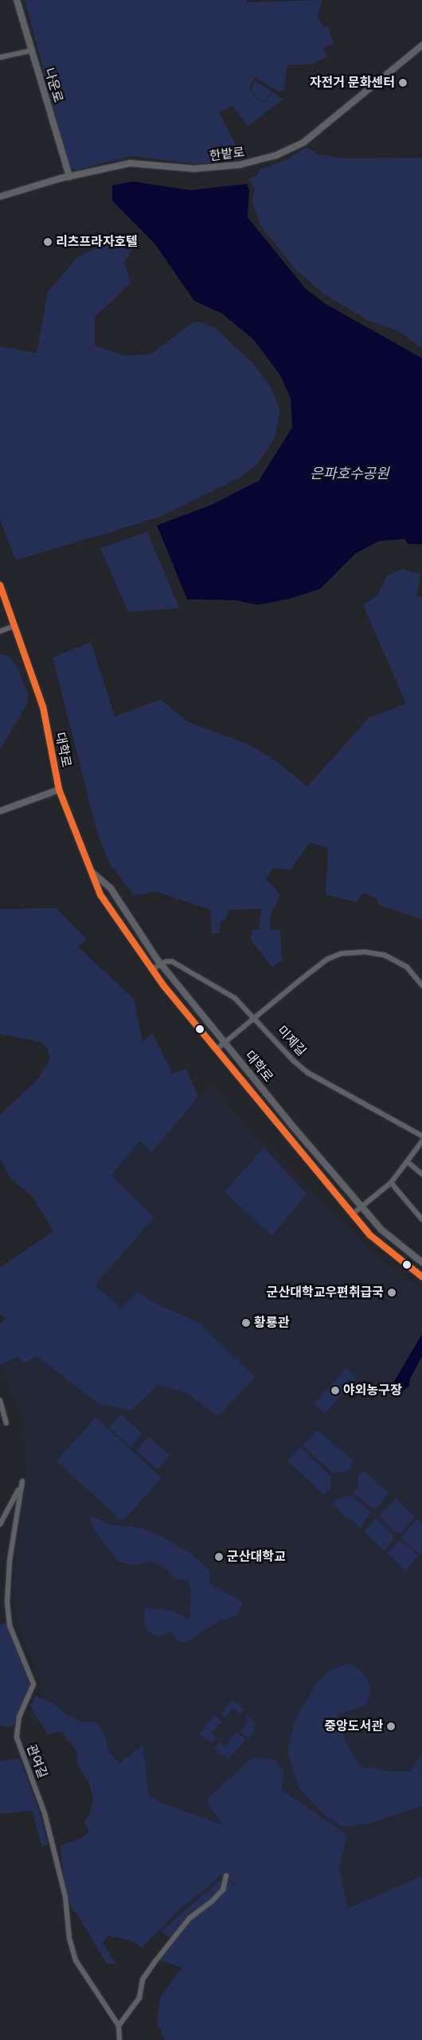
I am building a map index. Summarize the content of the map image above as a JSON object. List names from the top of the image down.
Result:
{
  "streets": {
    "street": [
      "나운로",
      "한밭로",
      "대학로",
      "미제길",
      "관여길"
    ]
  },
  "crossings": [
    ["나운로", "한밭로"],
    ["대학로", "미제길"]
  ],
  "water": ["은파호수공원"],
  "places": [
    "자전거 문화센터",
    "리츠프라자호텔",
    "군산대학교우편취급국",
    "황룡관",
    "야외농구장",
    "군산대학교",
    "중앙도서관"
  ]
}
